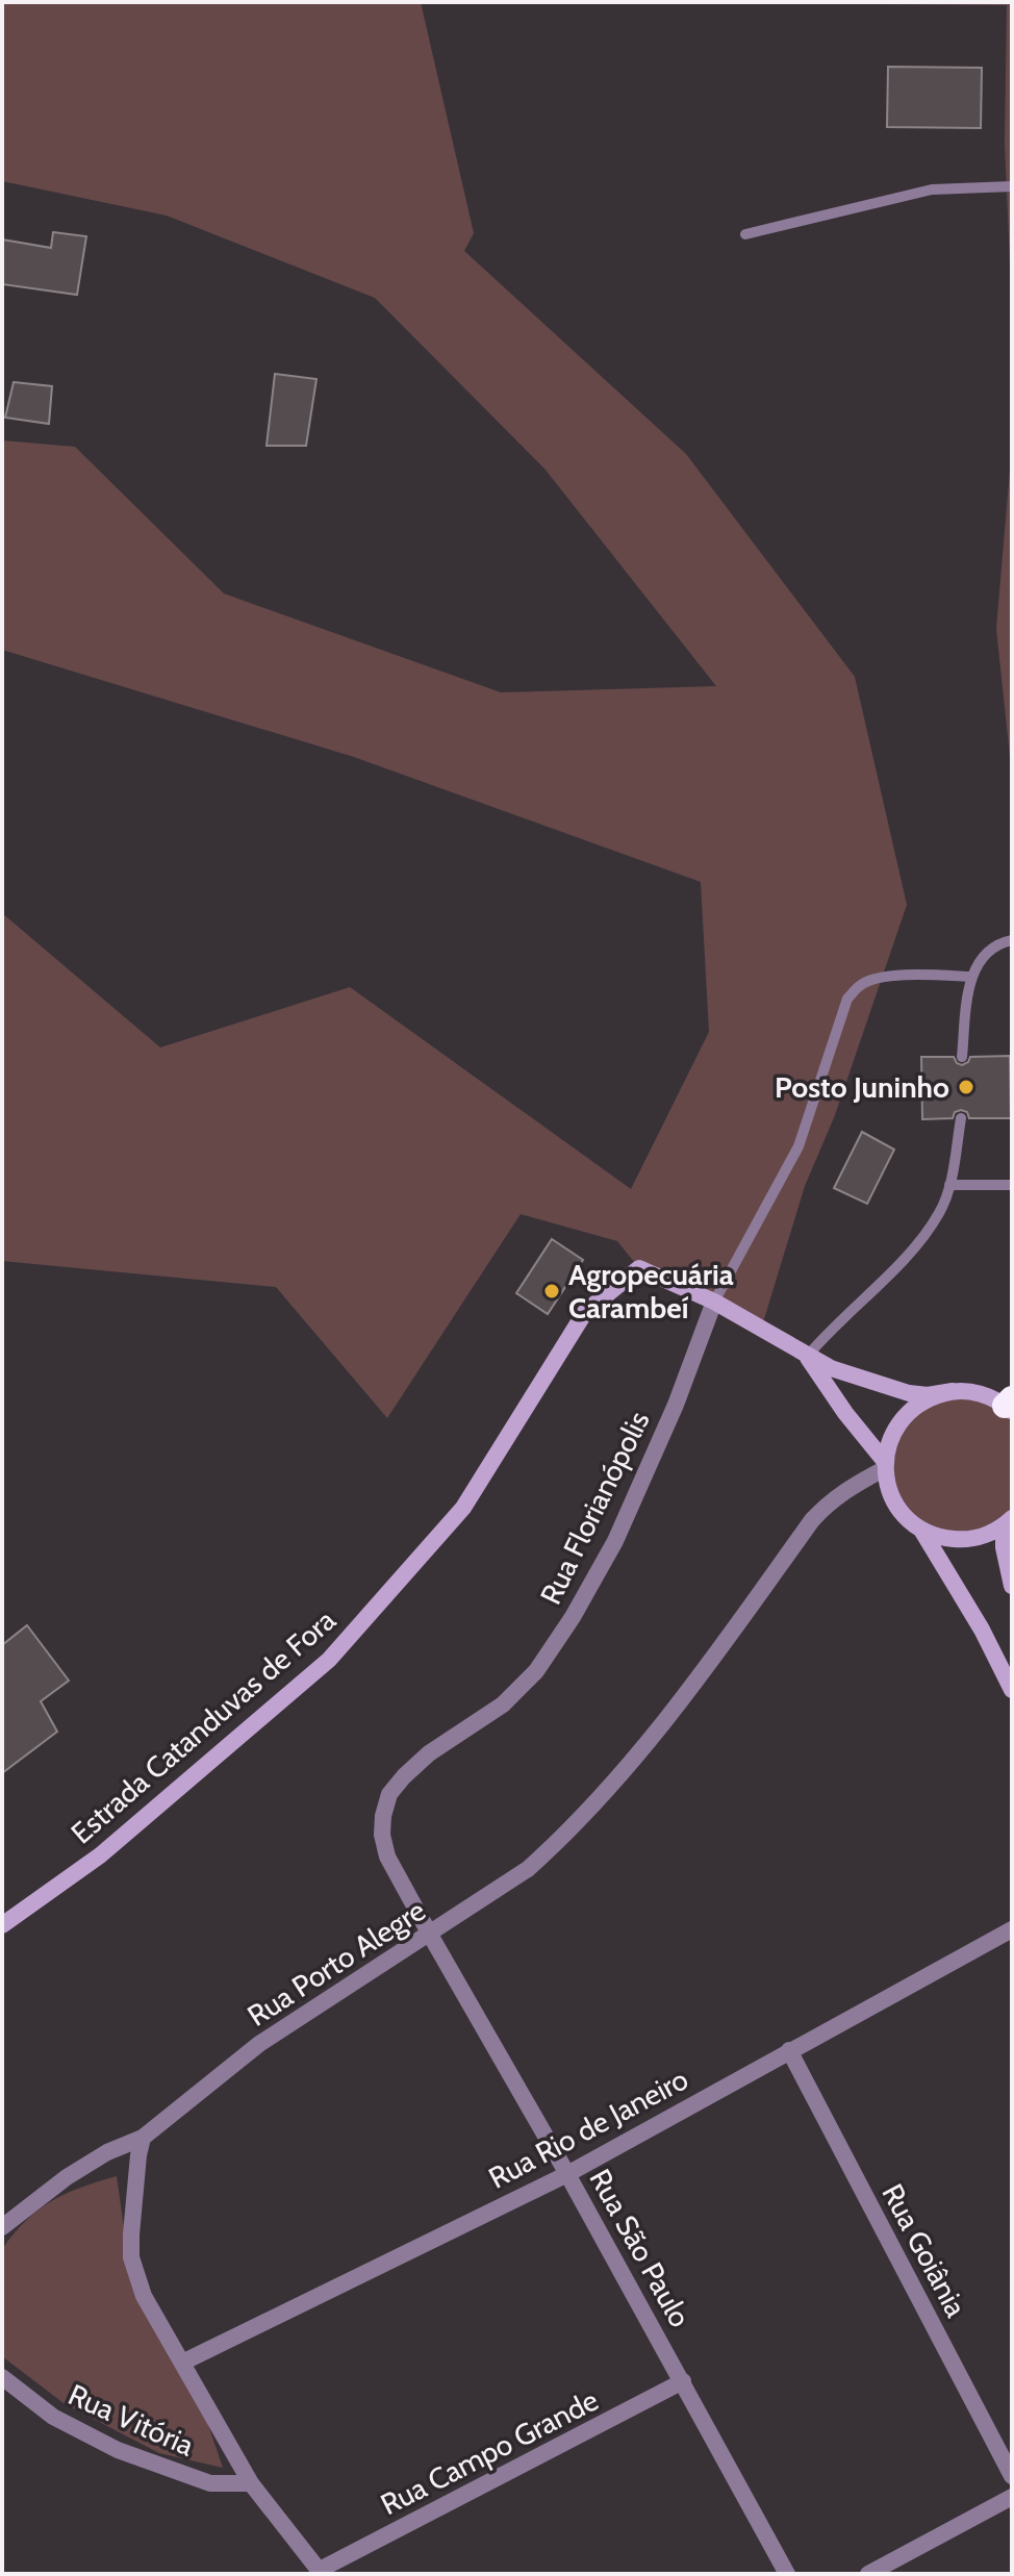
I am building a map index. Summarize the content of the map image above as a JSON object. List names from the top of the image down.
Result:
{
  "streets": {
    "street": [
      "Rua Florianópolis",
      "Estrada Catanduvas de Fora",
      "Rua Porto Alegre",
      "Rua Rio de Janeiro",
      "Rua São Paulo",
      "Rua Goiânia",
      "Rua Vitória",
      "Rua Campo Grande"
    ]
  },
  "crossings": [
    ["Rua Florianópolis", "Estrada Catanduvas de Fora"],
    ["Rua Florianópolis", "Rua São Paulo"],
    ["Rua Porto Alegre", "Rua São Paulo"],
    ["Rua Rio de Janeiro", "Rua São Paulo"],
    ["Rua Rio de Janeiro", "Rua Goiânia"],
    ["Rua São Paulo", "Rua Campo Grande"]
  ],
  "places": ["Posto Juninho", "Agropecuária Carambeí"]
}
